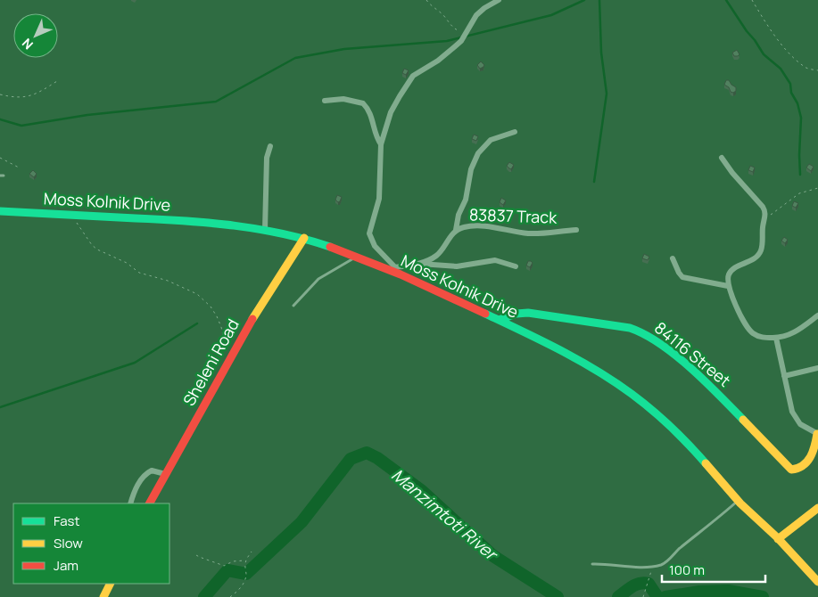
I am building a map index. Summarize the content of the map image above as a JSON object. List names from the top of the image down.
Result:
{
  "streets": {
    "main road": ["Moss Kolnik Drive", "84116 Street", "Sheleni Road"],
    "street": ["83837 Track"]
  },
  "crossings": [
    ["Moss Kolnik Drive", "83837 Track"],
    ["Moss Kolnik Drive", "84116 Street"],
    ["Moss Kolnik Drive", "Sheleni Road"]
  ],
  "water": ["Manzimtoti River"],
  "legend": ["Fast", "Slow", "Jam"],
  "scale_bar": "100 m",
  "north": "bottom left"
}
